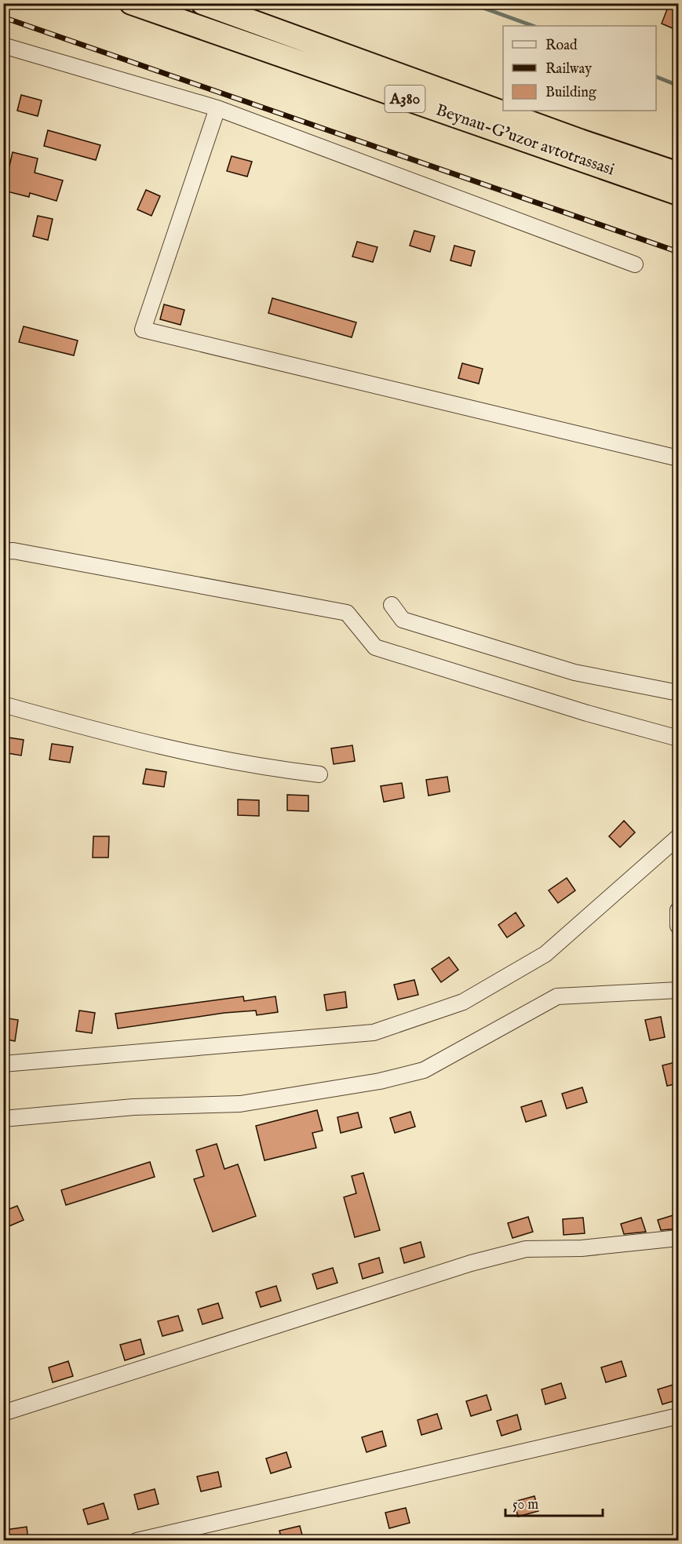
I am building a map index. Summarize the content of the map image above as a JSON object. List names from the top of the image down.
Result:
{
  "streets": {
    "highway": ["A380", "Beynau-G'uzor avtotrassasi"]
  },
  "legend": ["Road", "Railway", "Building"],
  "scale_bar": "50 m"
}
